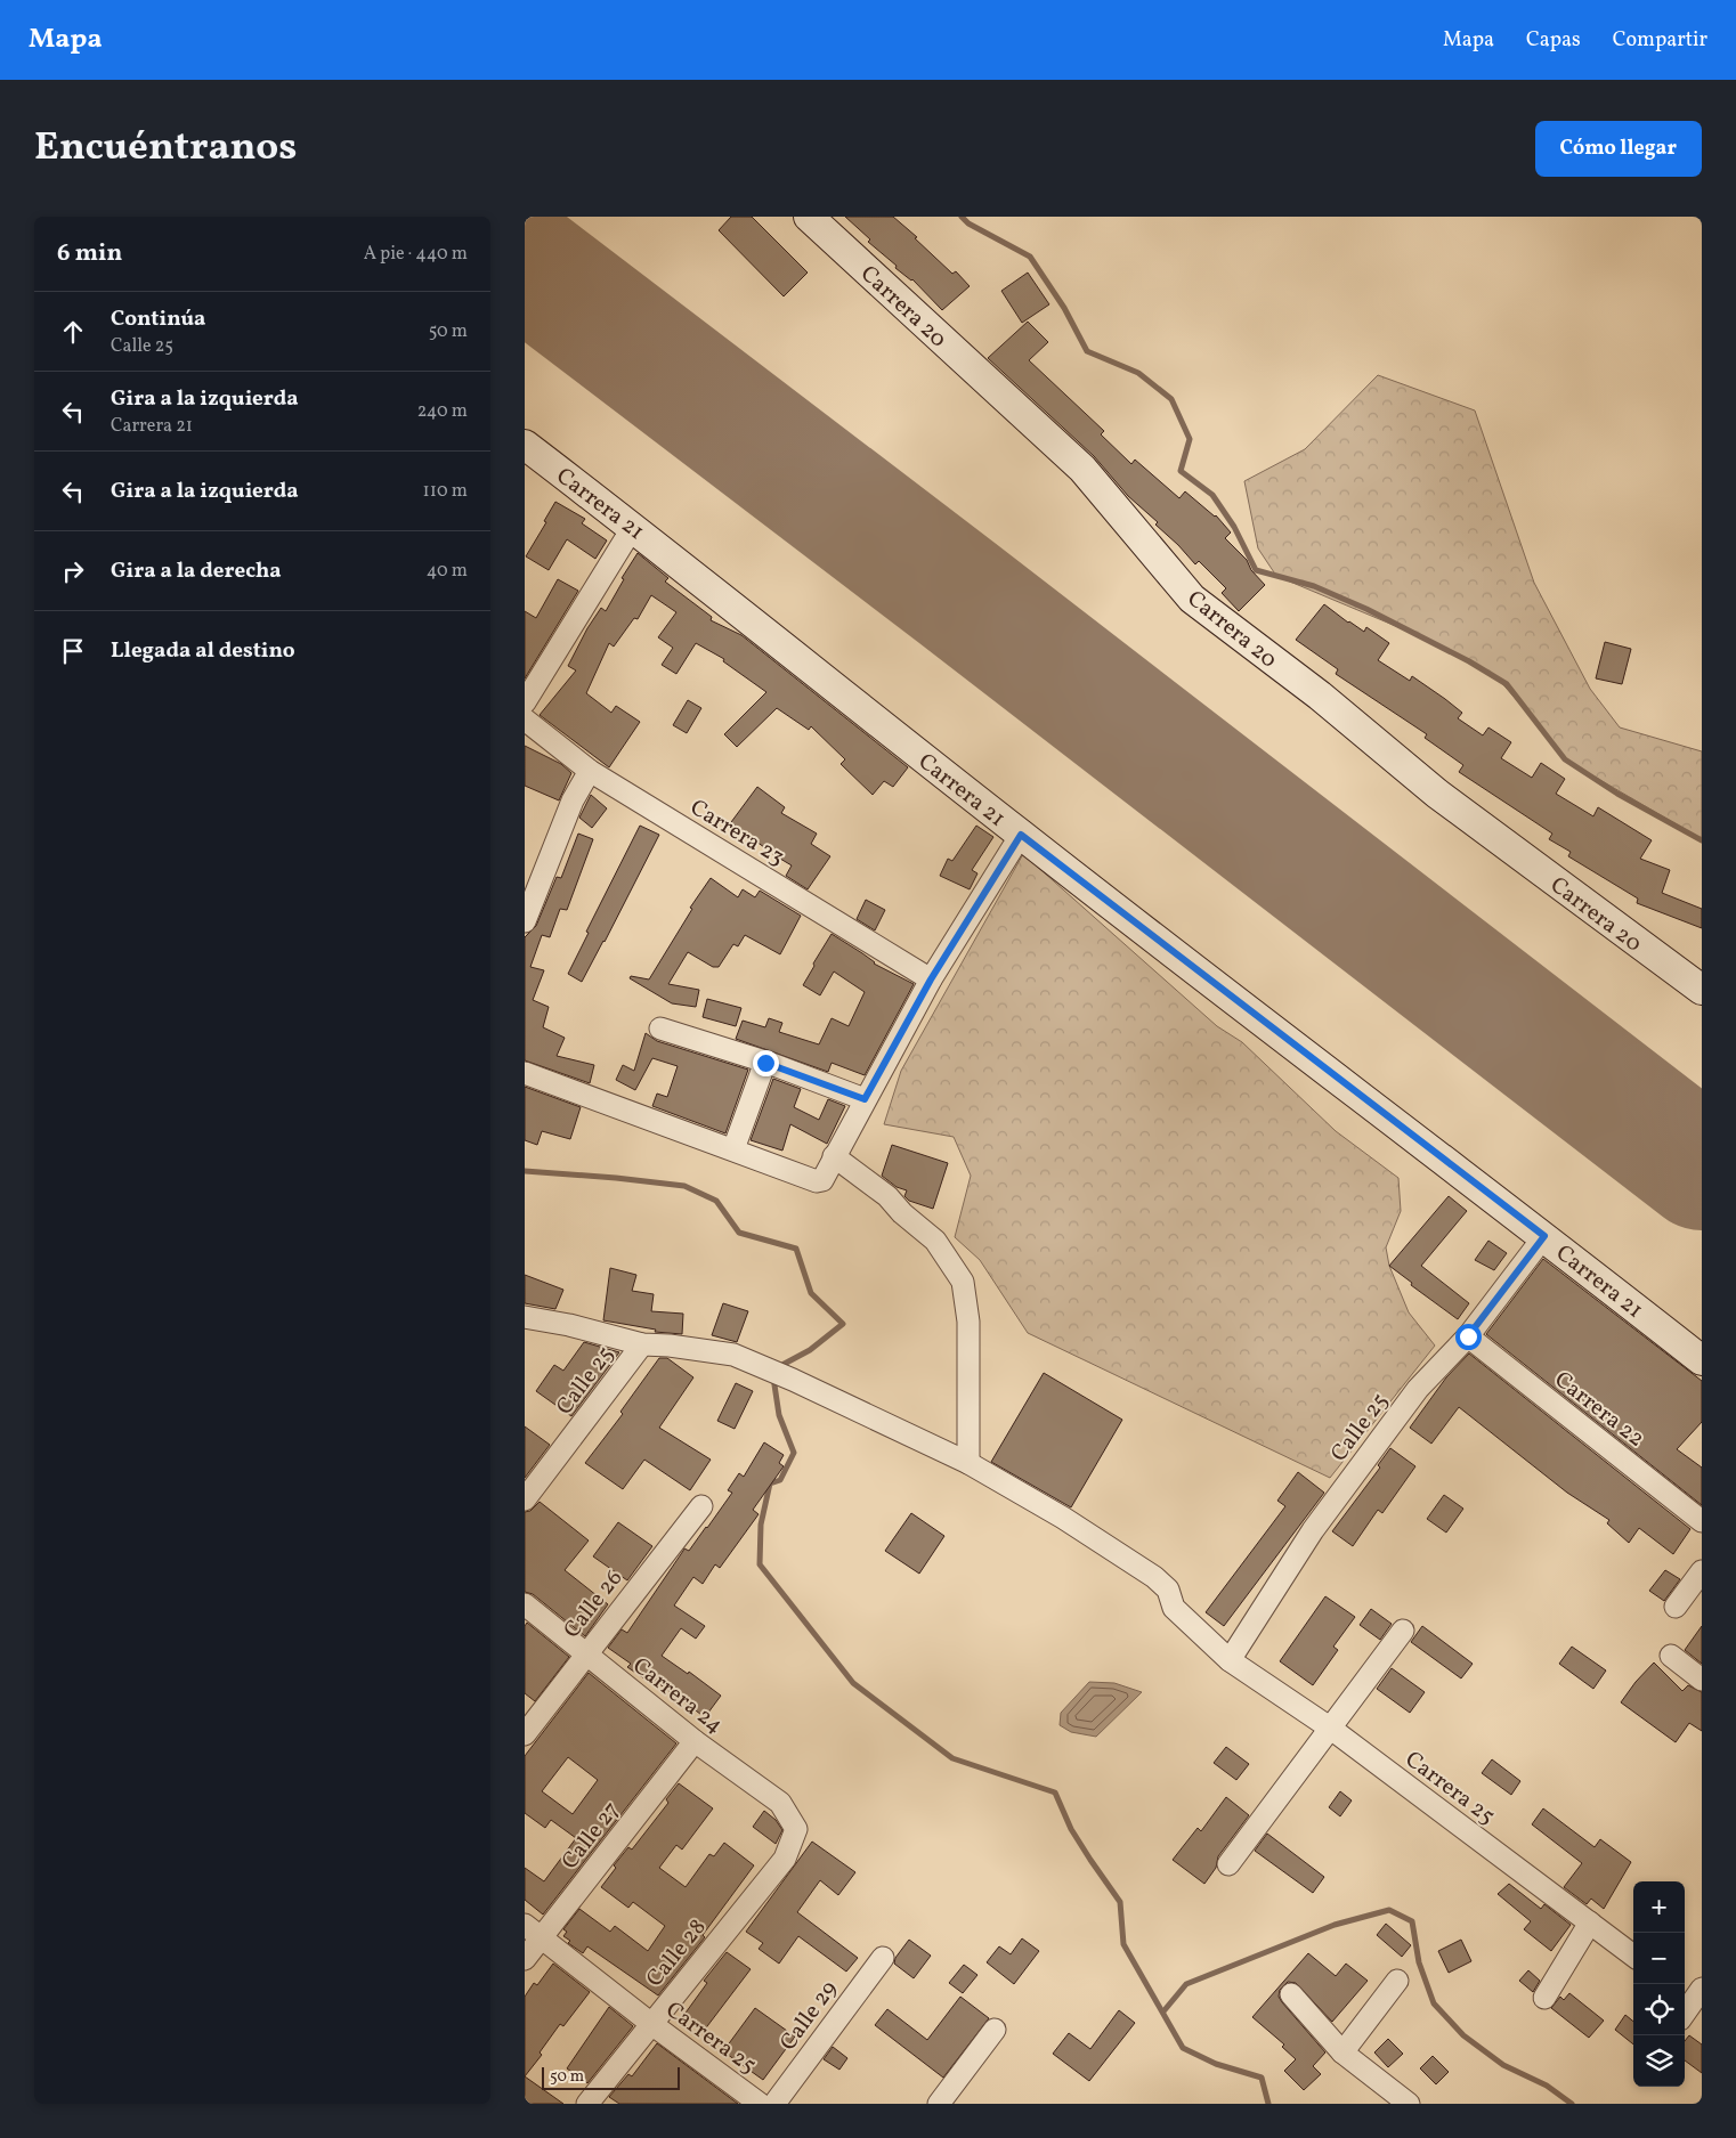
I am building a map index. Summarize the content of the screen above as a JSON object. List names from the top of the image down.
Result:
{
  "streets": {
    "street": [
      "Carrera 20",
      "Carrera 21",
      "Carrera 23",
      "Calle 25",
      "Carrera 22",
      "Calle 26",
      "Carrera 24",
      "Carrera 25",
      "Calle 27",
      "Calle 28",
      "Calle 29"
    ]
  },
  "crossings": [
    ["Carrera 21", "Calle 25"],
    ["Calle 25", "Carrera 22"],
    ["Calle 25", "Carrera 25"],
    ["Calle 26", "Carrera 24"],
    ["Carrera 24", "Calle 27"],
    ["Carrera 24", "Calle 28"],
    ["Carrera 25", "Calle 27"],
    ["Carrera 25", "Calle 28"]
  ],
  "scale_bar": "50 m",
  "page": {
    "header": "Mapa",
    "nav": ["Mapa", "Capas", "Compartir"],
    "title": "Encuéntranos",
    "buttons": "Cómo llegar",
    "heading": ["6 min", "A pie · 440 m"],
    "list": [
      ["Continúa", "Calle 25", "50 m"],
      ["Gira a la izquierda", "Carrera 21", "240 m"],
      ["Gira a la izquierda", "110 m"],
      ["Gira a la derecha", "40 m"],
      "Llegada al destino"
    ],
    "map_buttons": ["+", "−"],
    "scale": "50 m"
  }
}
